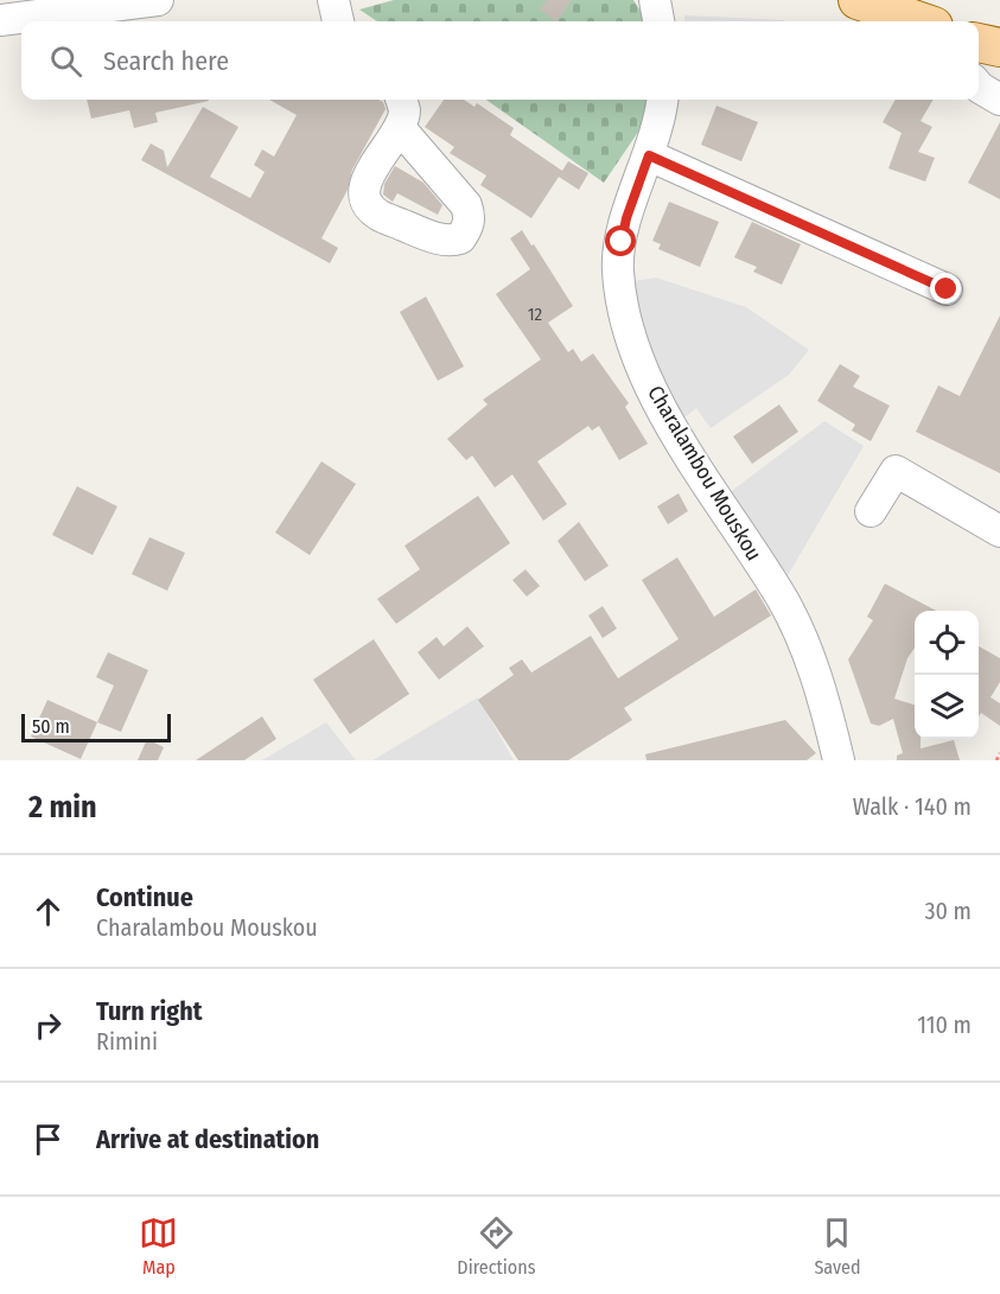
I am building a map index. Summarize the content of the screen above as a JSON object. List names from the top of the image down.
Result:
{
  "streets": {
    "street": ["Charalambou Mouskou"]
  },
  "house_numbers": ["12"],
  "scale_bar": "50 m",
  "page": {
    "search": "Search here",
    "scale": "50 m",
    "heading": ["2 min", "Walk · 140 m"],
    "list": [
      ["Continue", "Charalambou Mouskou", "30 m"],
      ["Turn right", "Rimini", "110 m"],
      "Arrive at destination"
    ],
    "nav": ["Map", "Directions", "Saved"]
  }
}
